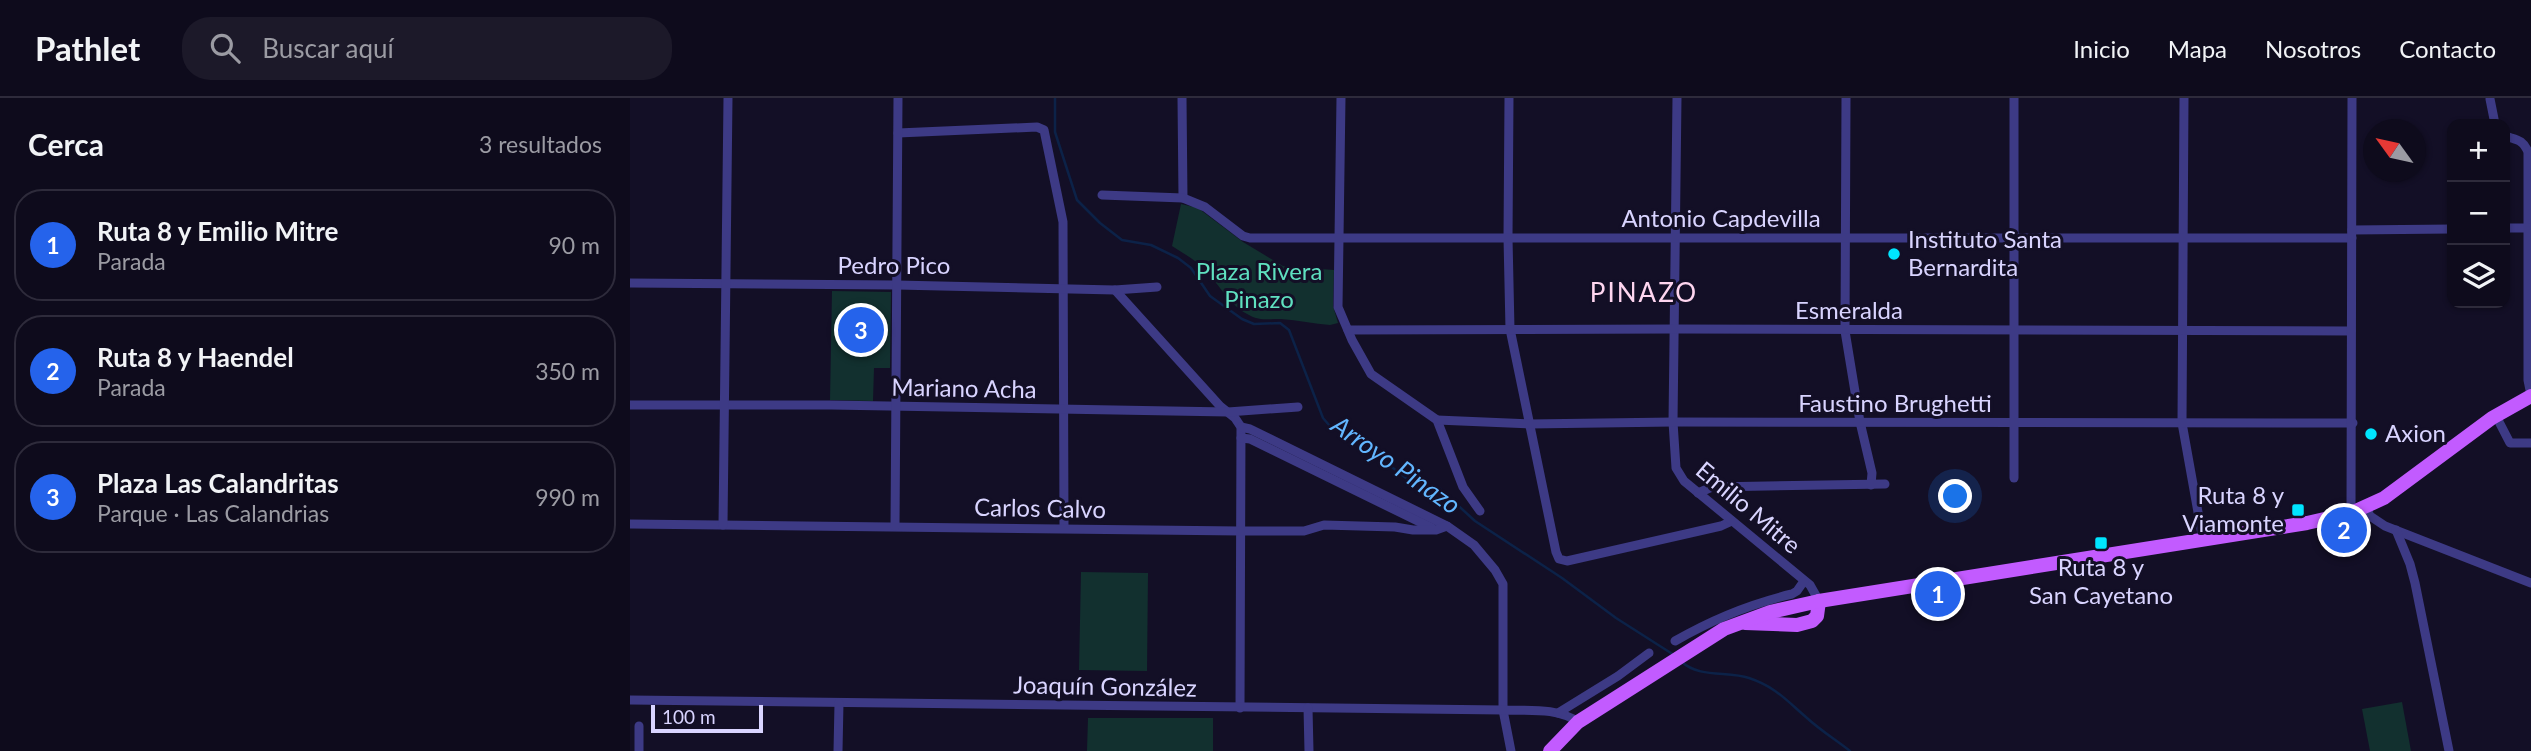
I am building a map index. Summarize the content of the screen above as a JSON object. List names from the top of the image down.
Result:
{
  "streets": {
    "street": [
      "Antonio Capdevilla",
      "Pedro Pico",
      "Esmeralda",
      "Mariano Acha",
      "Faustino Brughetti",
      "Emilio Mitre",
      "Carlos Calvo",
      "Joaquín González"
    ]
  },
  "crossings": [
    ["Antonio Capdevilla", "Emilio Mitre"],
    ["Esmeralda", "Emilio Mitre"],
    ["Faustino Brughetti", "Emilio Mitre"]
  ],
  "districts": ["PINAZO"],
  "water": ["Arroyo Pinazo"],
  "parks": ["Plaza Rivera Pinazo"],
  "places": {
    "other": ["Instituto Santa Bernardita", "Axion"],
    "transit": ["Ruta 8 y Viamonte", "Ruta 8 y San Cayetano"]
  },
  "scale_bar": "100 m",
  "north": "top left",
  "page": {
    "header": "Pathlet",
    "search": "Buscar aquí",
    "nav": [
      "Inicio",
      "Mapa",
      "Nosotros",
      "Contacto"
    ],
    "heading": ["Cerca", "3 resultados"],
    "map_buttons": ["+", "−"],
    "list": [
      {
        "mark": "1",
        "name": "Ruta 8 y Emilio Mitre",
        "note": "Parada",
        "value": "90 m"
      },
      {
        "mark": "2",
        "name": "Ruta 8 y Haendel",
        "note": "Parada",
        "value": "350 m"
      },
      {
        "mark": "3",
        "name": "Plaza Las Calandritas",
        "note": "Parque · Las Calandrias",
        "value": "990 m"
      }
    ],
    "pins": ["3", "2", "1"],
    "scale": "100 m"
  }
}
